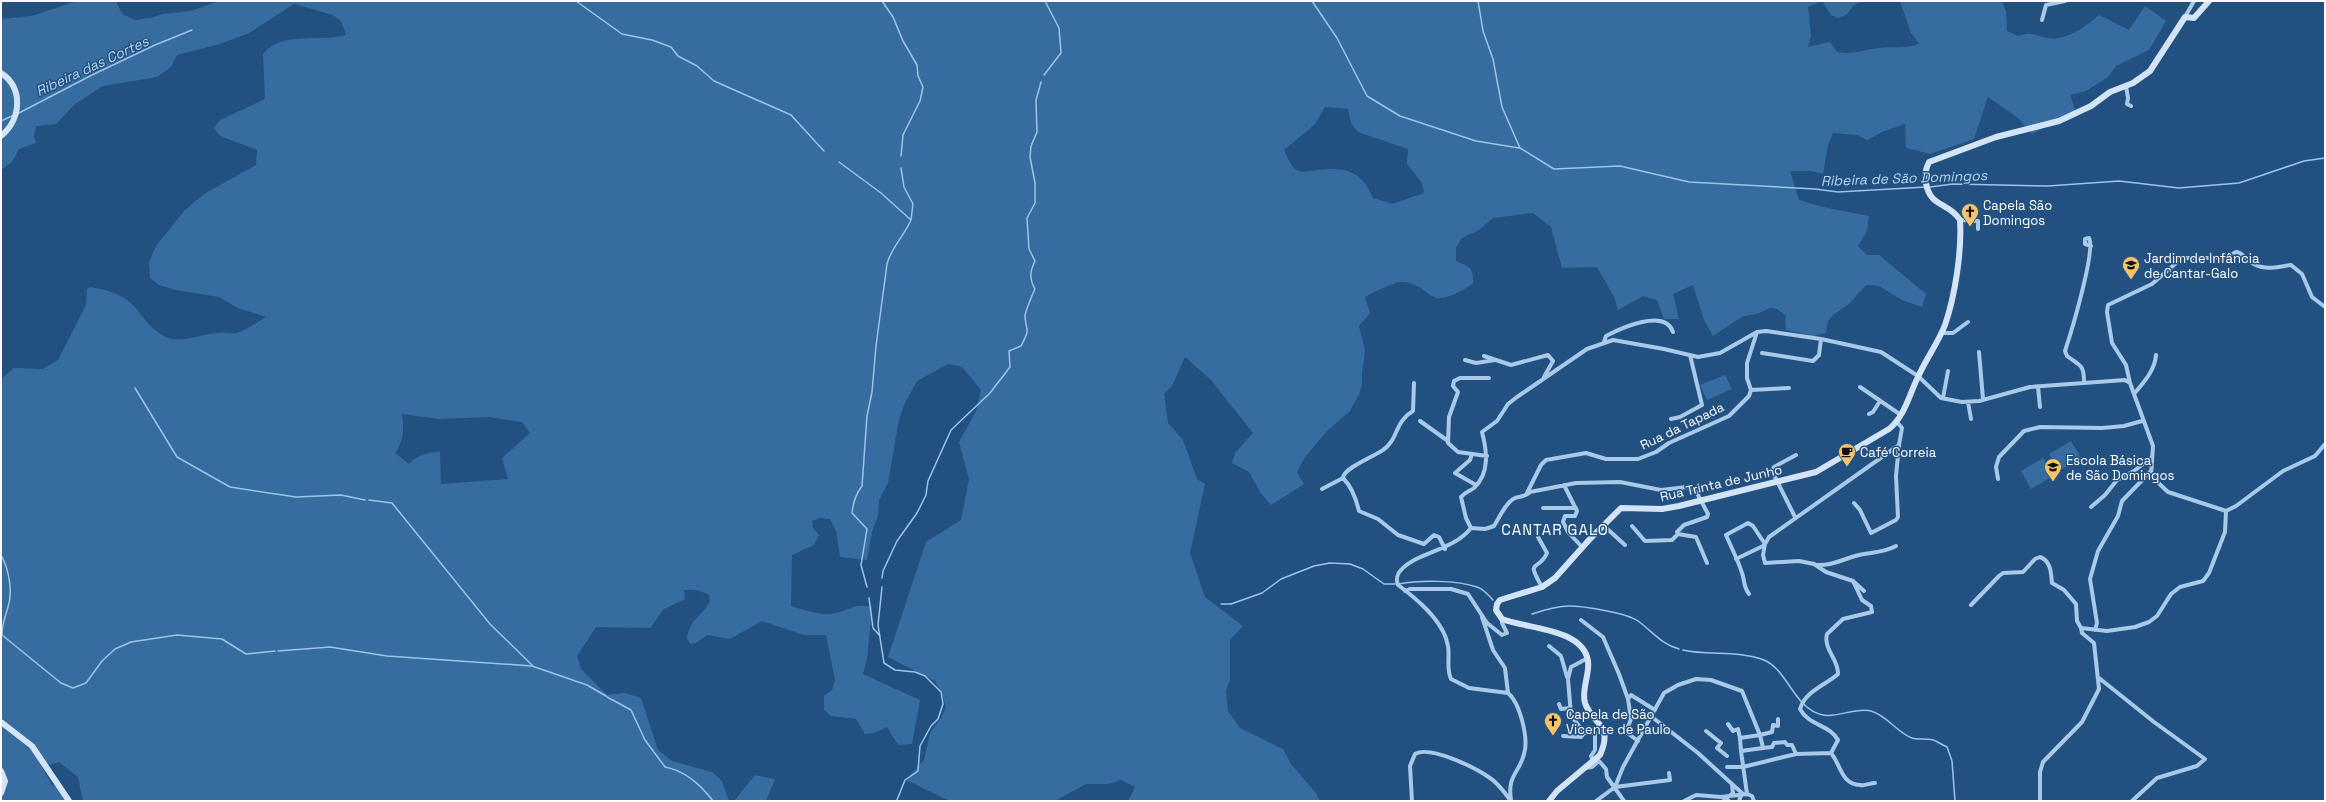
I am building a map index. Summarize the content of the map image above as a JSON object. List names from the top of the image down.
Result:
{
  "streets": {
    "street": ["Rua da Tapada", "Rua Trinta de Junho"]
  },
  "districts": ["CANTAR GALO"],
  "water": ["Ribeira das Cortes", "Ribeira de São Domingos"],
  "places": {
    "church": ["Capela São Domingos", "Capela de São Vicente de Paulo"],
    "school or university": ["Jardim de Infância de Cantar-Galo", "Escola Básica de São Domingos"],
    "cafe": ["Café Correia"]
  }
}
